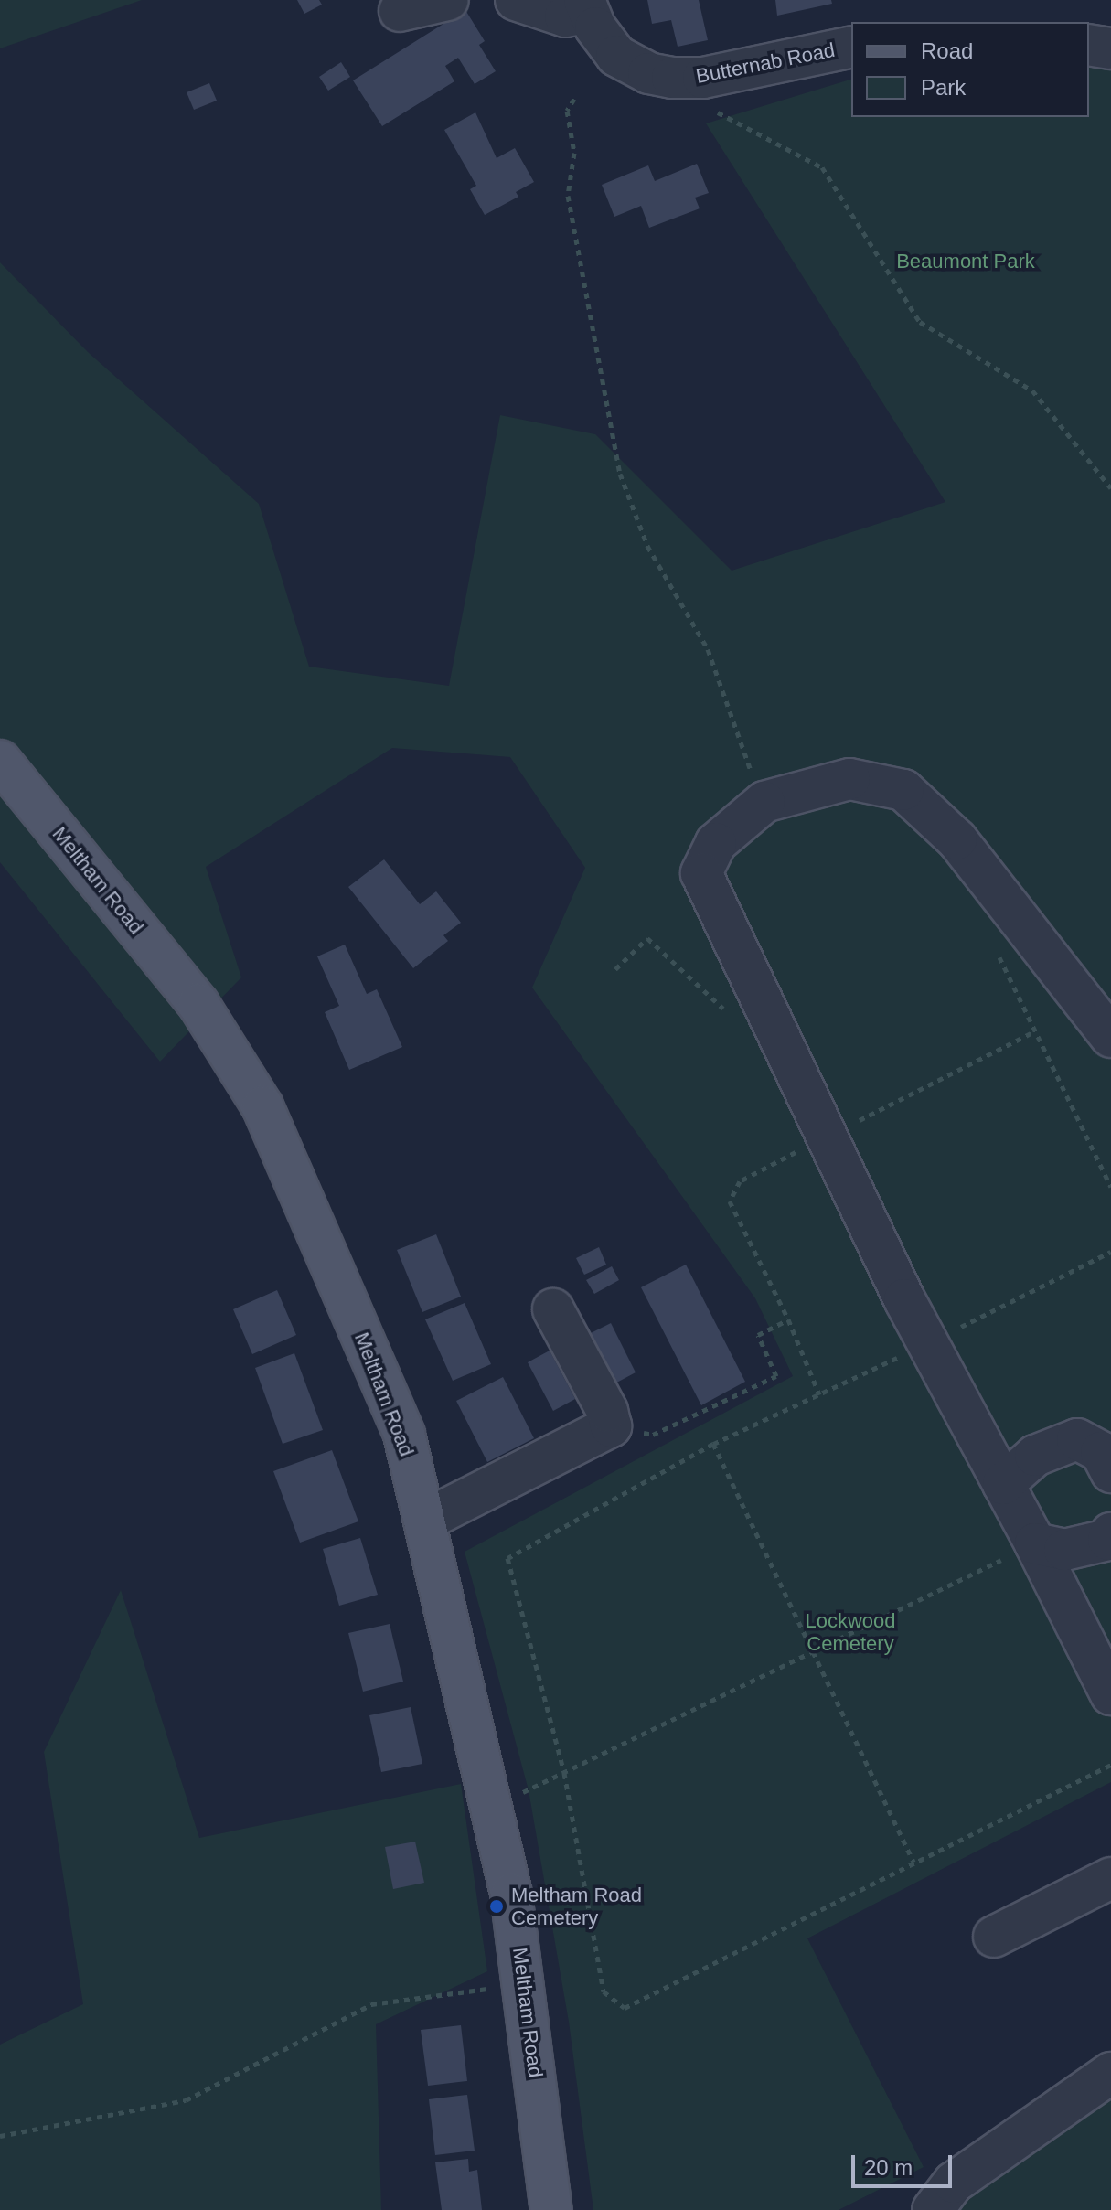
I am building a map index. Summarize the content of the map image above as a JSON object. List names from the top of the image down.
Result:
{
  "streets": {
    "main road": ["Meltham Road"],
    "street": ["Butternab Road"]
  },
  "parks": ["Beaumont Park", "Lockwood Cemetery"],
  "places": ["Meltham Road Cemetery"],
  "legend": ["Road", "Park"],
  "scale_bar": "20 m"
}
